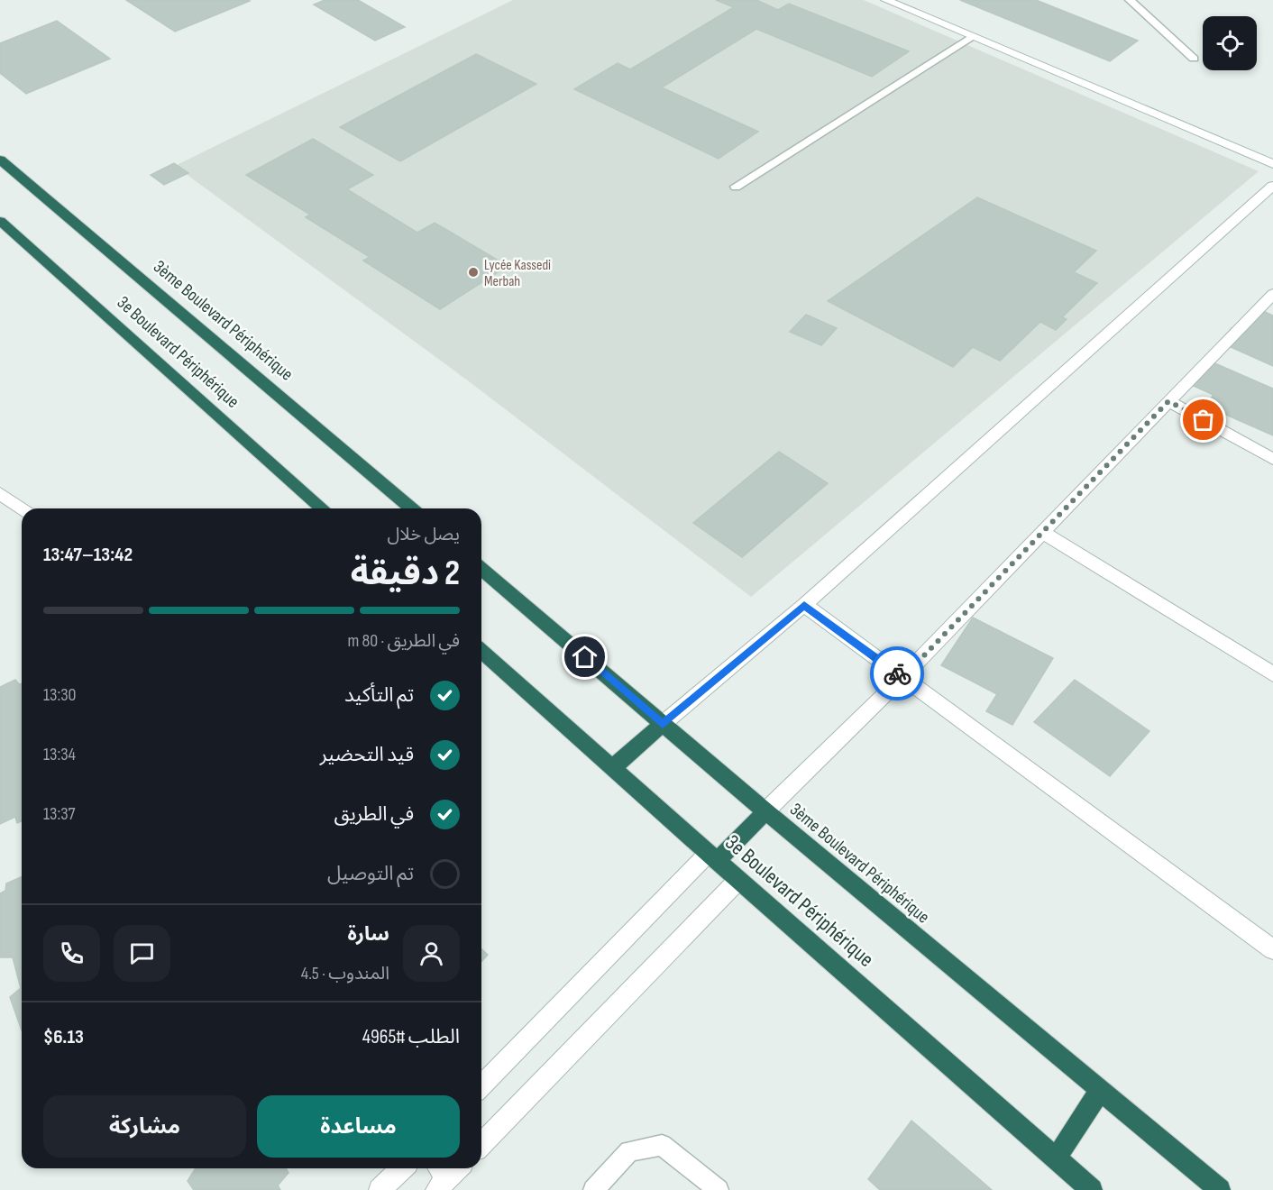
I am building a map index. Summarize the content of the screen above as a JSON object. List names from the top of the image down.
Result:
{
  "streets": {
    "highway": ["3ème Boulevard Périphérique", "3e Boulevard Périphérique"]
  },
  "places": ["Lycée Kassedi Merbah"],
  "page": {
    "heading": ["2 دقيقة", "يصل خلال", "13:42–13:47"],
    "panel": [
      "سارة",
      "المندوب · 4.5",
      "الطلب #4965",
      "$6.13"
    ],
    "bar": "في الطريق · 80 m",
    "list": [
      ["تم التأكيد", "13:30"],
      ["قيد التحضير", "13:34"],
      ["في الطريق", "13:37"],
      "تم التوصيل"
    ],
    "buttons": ["مساعدة", "مشاركة"]
  }
}
